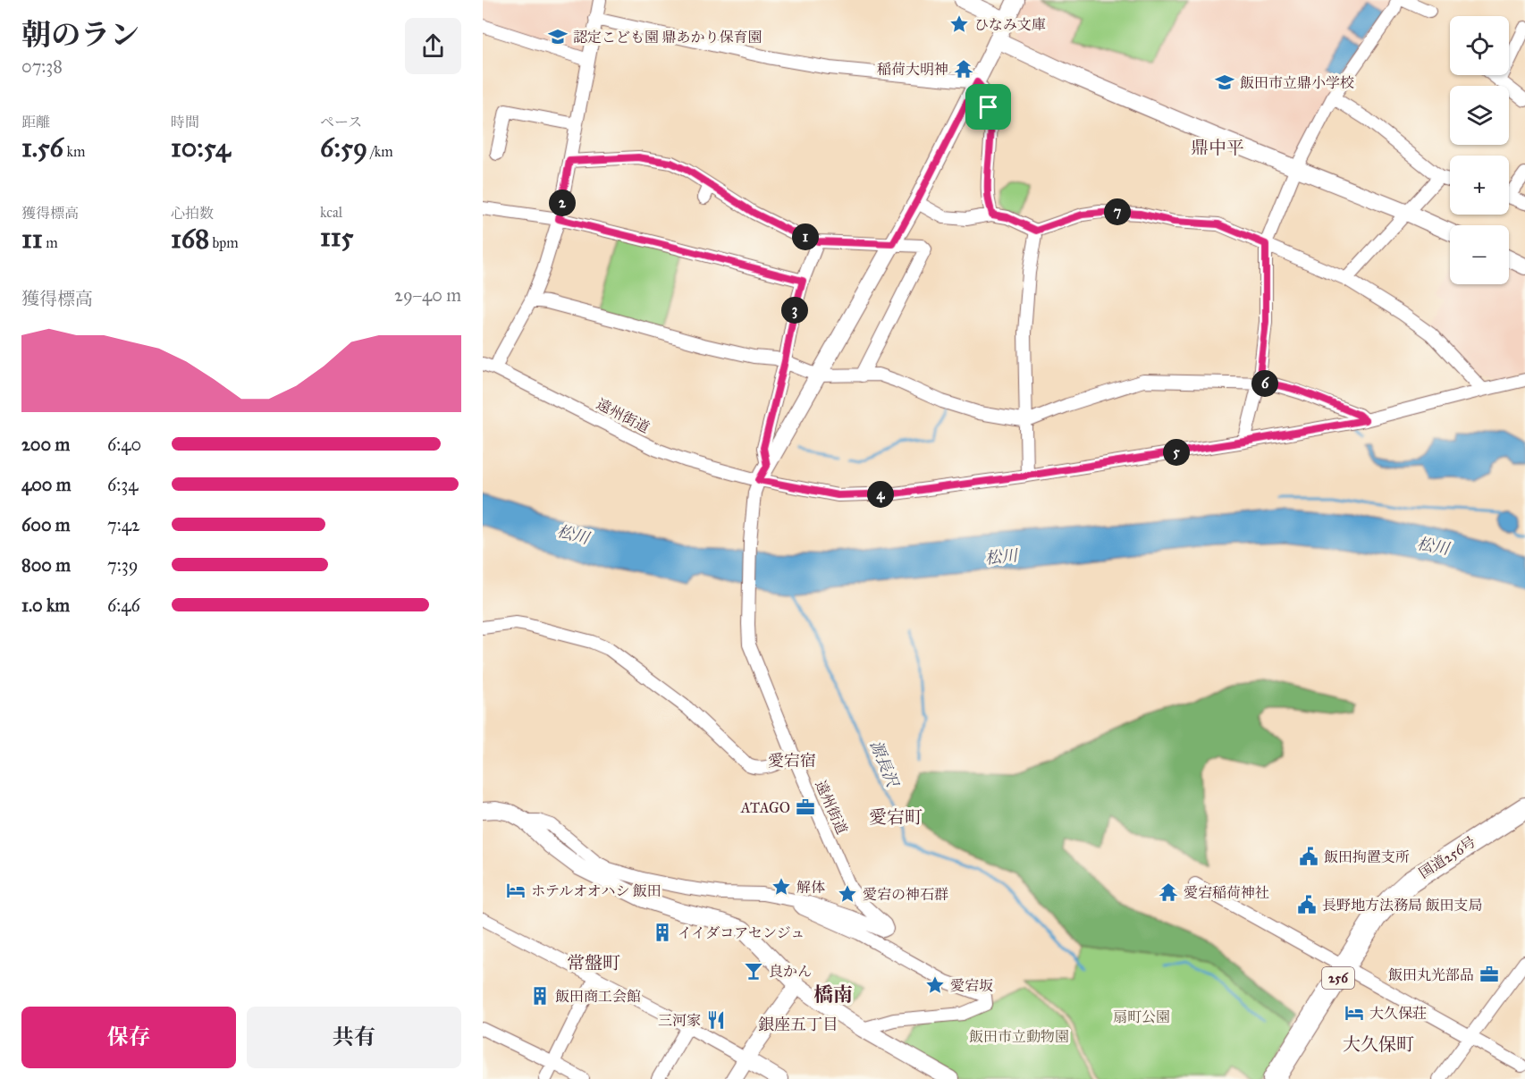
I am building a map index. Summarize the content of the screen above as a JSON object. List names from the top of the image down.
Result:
{
  "streets": {
    "highway": ["国道256号", "256"],
    "street": ["遠州街道"]
  },
  "districts": [
    "鼎中平",
    "愛宕宿",
    "愛宕町",
    "常盤町",
    "橋南",
    "銀座五丁目",
    "大久保町"
  ],
  "water": ["松川", "源長沢"],
  "parks": ["扇町公園", "飯田市立動物園"],
  "places": {
    "place": [
      "ひなみ文庫",
      "解体",
      "愛宕の神石群",
      "愛宕坂"
    ],
    "school or university": ["認定こども園 鼎あかり保育園", "飯田市立鼎小学校"],
    "temple": ["稲荷大明神", "愛宕稲荷神社"],
    "office": ["ATAGO", "飯田丸光部品"],
    "public building": ["飯田拘置支所", "長野地方法務局 飯田支局"],
    "hotel": ["ホテルオオハシ 飯田", "大久保荘"],
    "building": ["イイダコアセンジュ", "飯田商工会館"],
    "bar": ["良かん"],
    "restaurant": ["三河家"]
  },
  "page": {
    "heading": ["朝のラン", "07:38"],
    "map_buttons": ["+", "−"],
    "stats": [
      ["距離", "1.56 km"],
      ["時間", "10:54"],
      ["ペース", "6:59 /km"],
      ["獲得標高", "11 m"],
      ["心拍数", "168 bpm"],
      ["kcal", "115"]
    ],
    "pins": [
      "2",
      "7",
      "1",
      "3",
      "6",
      "5",
      "4"
    ],
    "chart": ["獲得標高", "29–40 m"],
    "list": [
      {
        "name": "200 m",
        "note": "6:40"
      },
      {
        "name": "400 m",
        "note": "6:34"
      },
      {
        "name": "600 m",
        "note": "7:42"
      },
      {
        "name": "800 m",
        "note": "7:39"
      },
      {
        "name": "1.0 km",
        "note": "6:46"
      }
    ],
    "buttons": ["保存", "共有"]
  }
}
